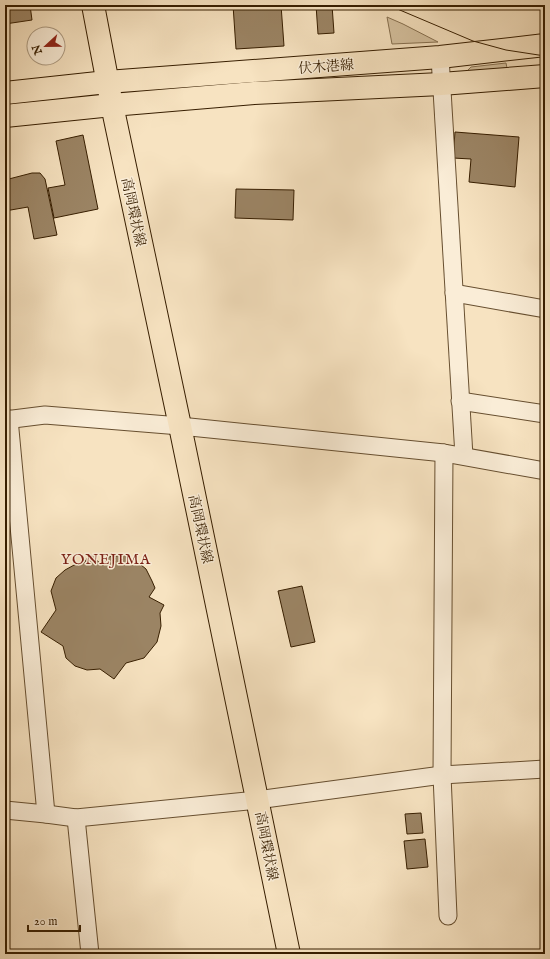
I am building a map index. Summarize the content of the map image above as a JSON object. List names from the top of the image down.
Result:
{
  "streets": {
    "main road": ["伏木港線", "高岡環状線"]
  },
  "crossings": [
    ["伏木港線", "高岡環状線"]
  ],
  "districts": ["YONEJIMA"],
  "scale_bar": "20 m",
  "north": "left"
}
